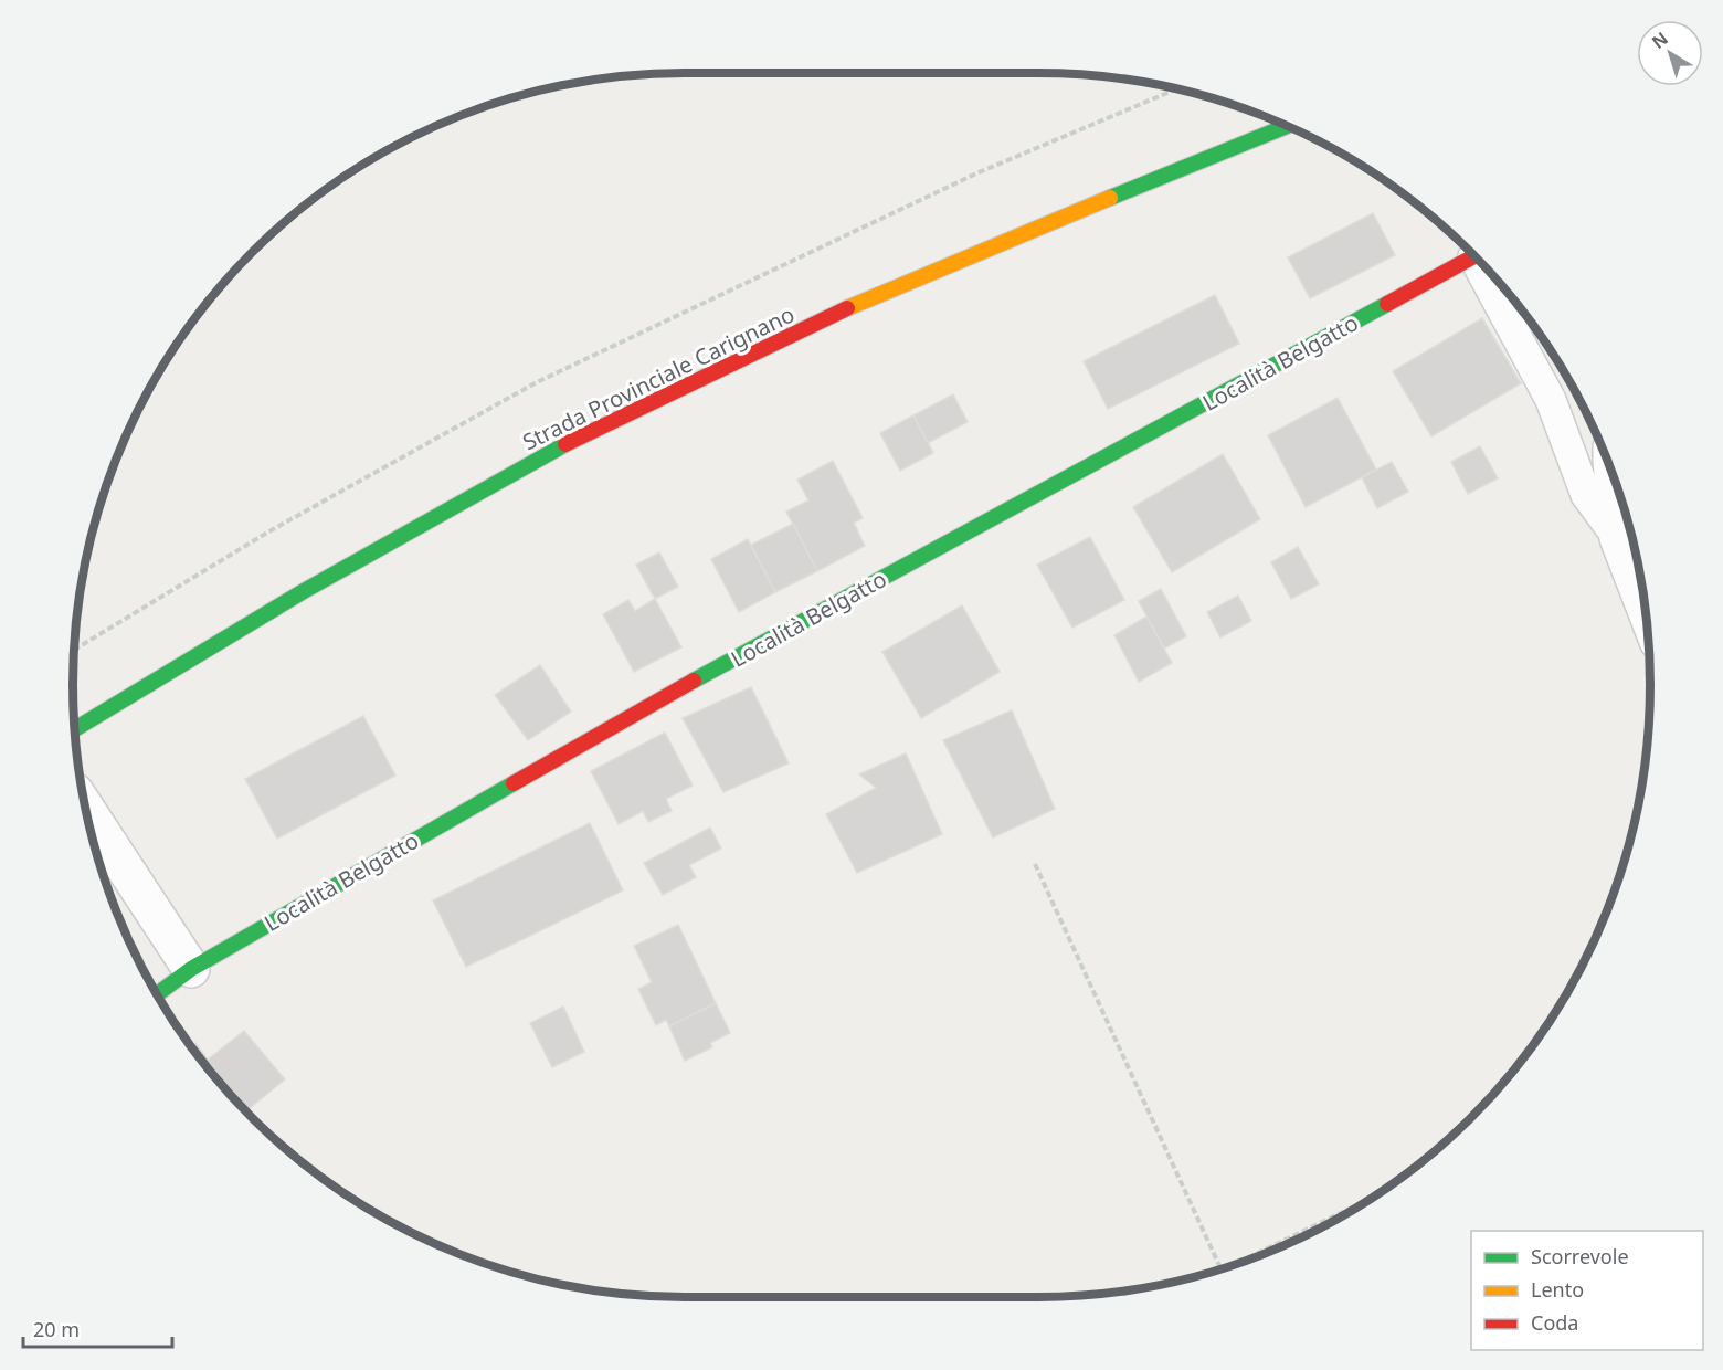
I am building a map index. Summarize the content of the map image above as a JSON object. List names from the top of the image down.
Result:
{
  "streets": {
    "street": ["Località Belgatto", "Strada Provinciale Carignano"]
  },
  "legend": ["Scorrevole", "Lento", "Coda"],
  "scale_bar": "20 m",
  "north": "top left"
}
